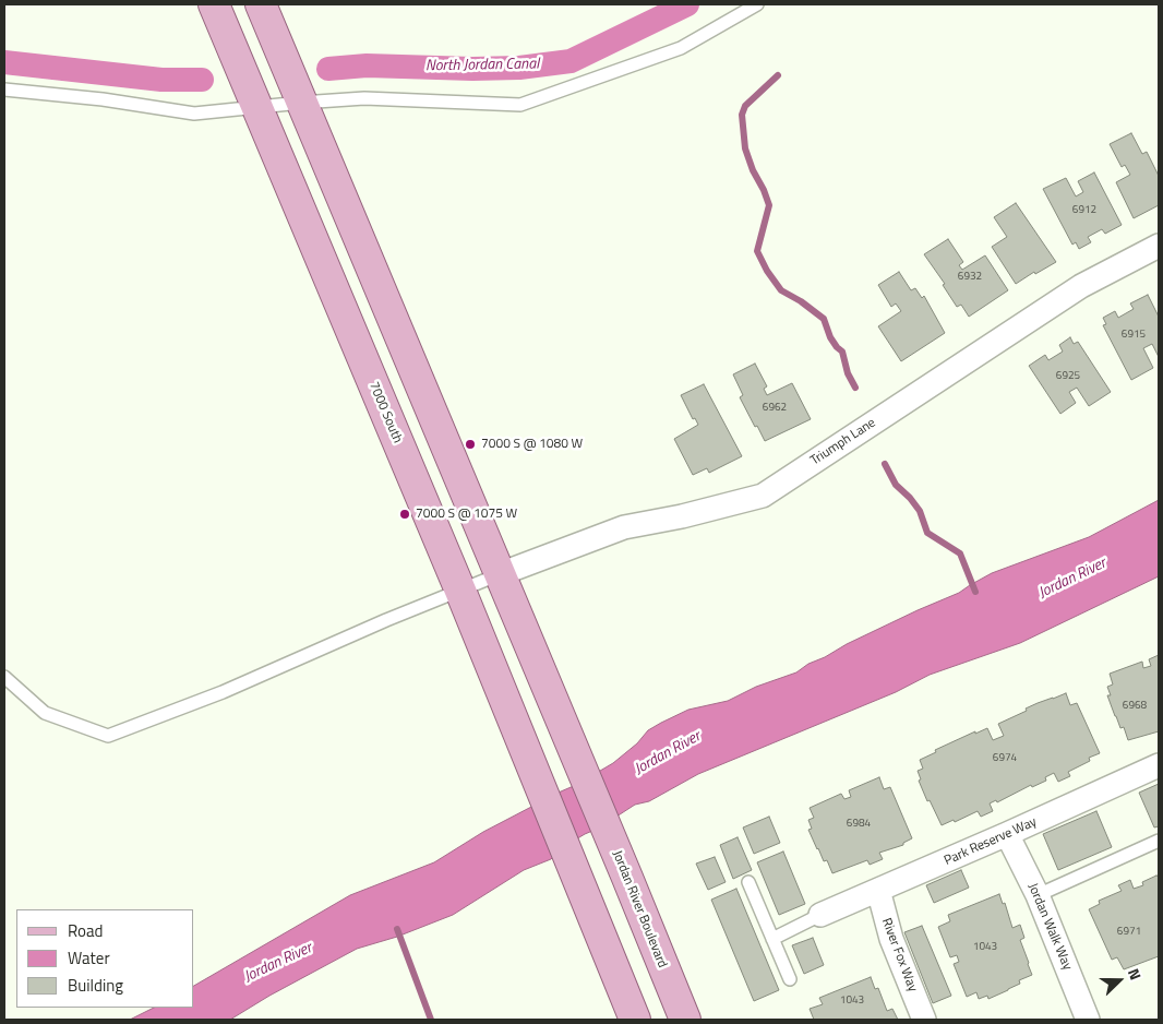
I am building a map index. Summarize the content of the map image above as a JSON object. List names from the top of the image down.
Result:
{
  "streets": {
    "main road": ["7000 South", "Jordan River Boulevard"],
    "street": [
      "Triumph Lane",
      "Park Reserve Way",
      "Jordan Walk Way",
      "River Fox Way"
    ]
  },
  "crossings": [
    ["Triumph Lane", "Jordan River Boulevard"],
    ["Park Reserve Way", "Jordan Walk Way"],
    ["Park Reserve Way", "River Fox Way"]
  ],
  "water": ["North Jordan Canal", "Jordan River"],
  "places": ["7000 S @ 1080 W", "7000 S @ 1075 W"],
  "house_numbers": [
    "6912",
    "6932",
    "6915",
    "6925",
    "6962",
    "6968",
    "6974",
    "6984",
    "6971",
    "1043",
    "1043"
  ],
  "legend": ["Road", "Water", "Building"],
  "north": "right"
}
